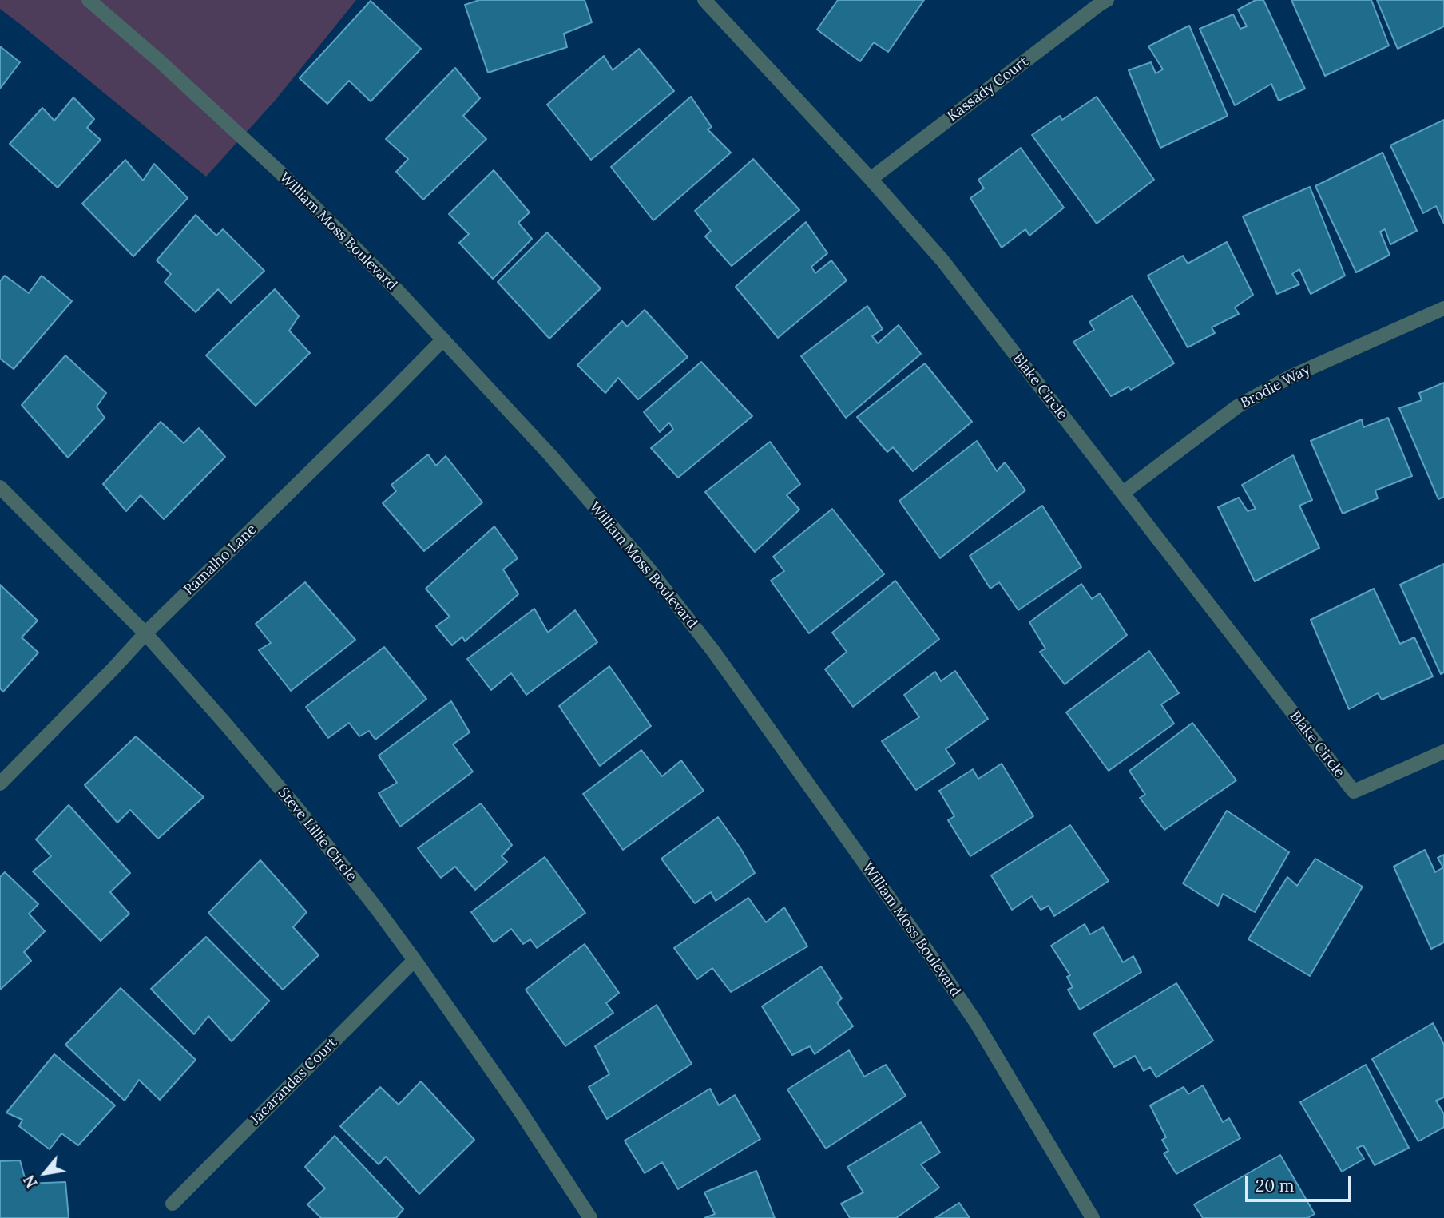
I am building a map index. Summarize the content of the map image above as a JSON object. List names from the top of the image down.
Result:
{
  "streets": {
    "street": [
      "Kassady Court",
      "William Moss Boulevard",
      "Blake Circle",
      "Brodie Way",
      "Ramalho Lane",
      "Steve Lillie Circle",
      "Jacarandas Court"
    ]
  },
  "crossings": [
    ["Kassady Court", "Blake Circle"],
    ["William Moss Boulevard", "Ramalho Lane"],
    ["Blake Circle", "Brodie Way"],
    ["Ramalho Lane", "Steve Lillie Circle"],
    ["Steve Lillie Circle", "Jacarandas Court"]
  ],
  "scale_bar": "20 m",
  "north": "bottom left"
}
